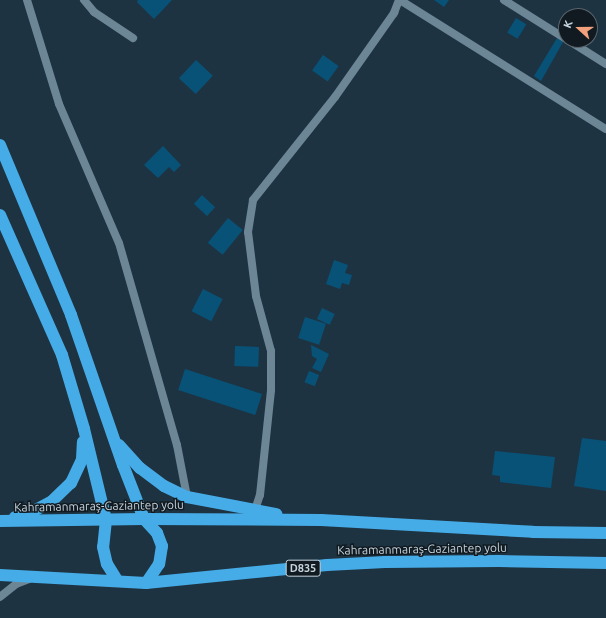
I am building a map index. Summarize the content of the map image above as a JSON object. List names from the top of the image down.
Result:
{
  "streets": {
    "highway": ["Kahramanmaraş-Gaziantep yolu", "D835"]
  },
  "north": "left"
}
